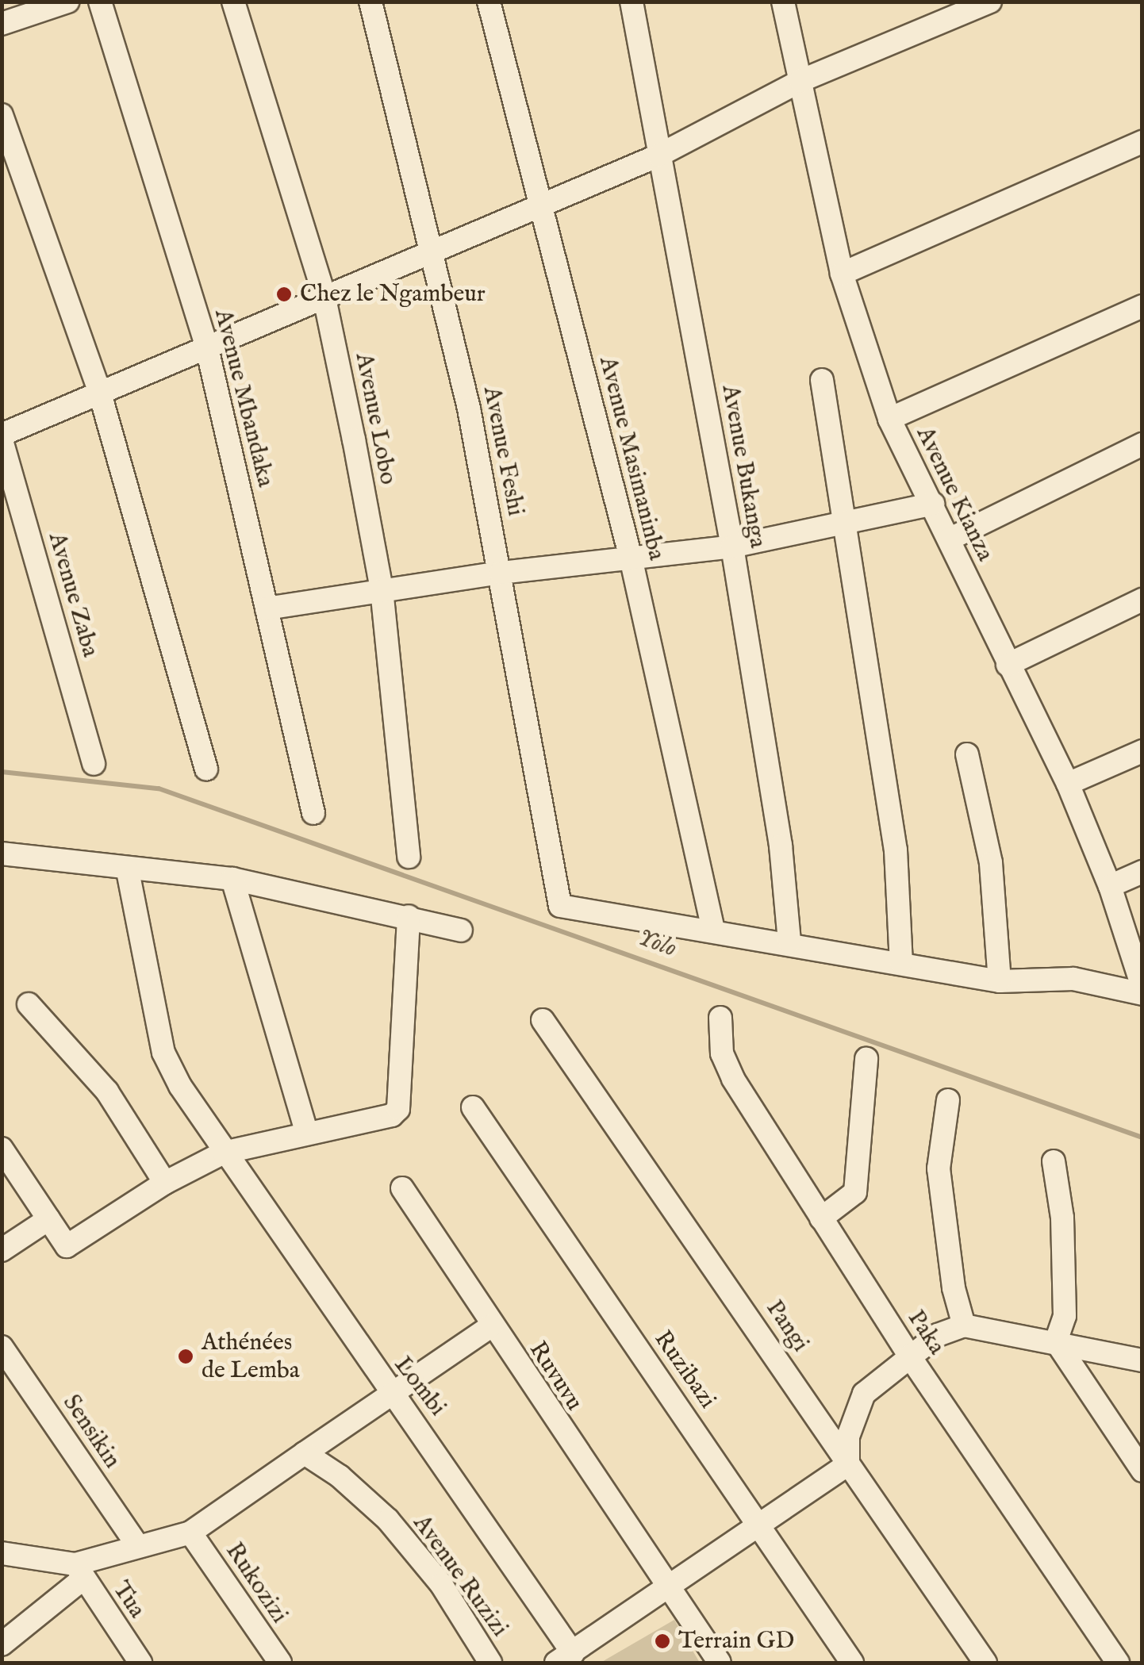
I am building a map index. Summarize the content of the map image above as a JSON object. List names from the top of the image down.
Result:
{
  "streets": {
    "street": [
      "Avenue Mbandaka",
      "Avenue Lobo",
      "Avenue Feshi",
      "Avenue Masimaninba",
      "Avenue Bukanga",
      "Avenue Kianza",
      "Avenue Zaba",
      "Pangi",
      "Paka",
      "Ruzibazi",
      "Ruvuvu",
      "Lombi",
      "Sensikin",
      "Avenue Ruzizi",
      "Rukozizi",
      "Tua"
    ]
  },
  "crossings": [
    ["Avenue Feshi", "Avenue Masimaninba"]
  ],
  "water": ["Yolo"],
  "places": ["Chez le Ngambeur", "Athénées de Lemba", "Terrain GD"]
}
